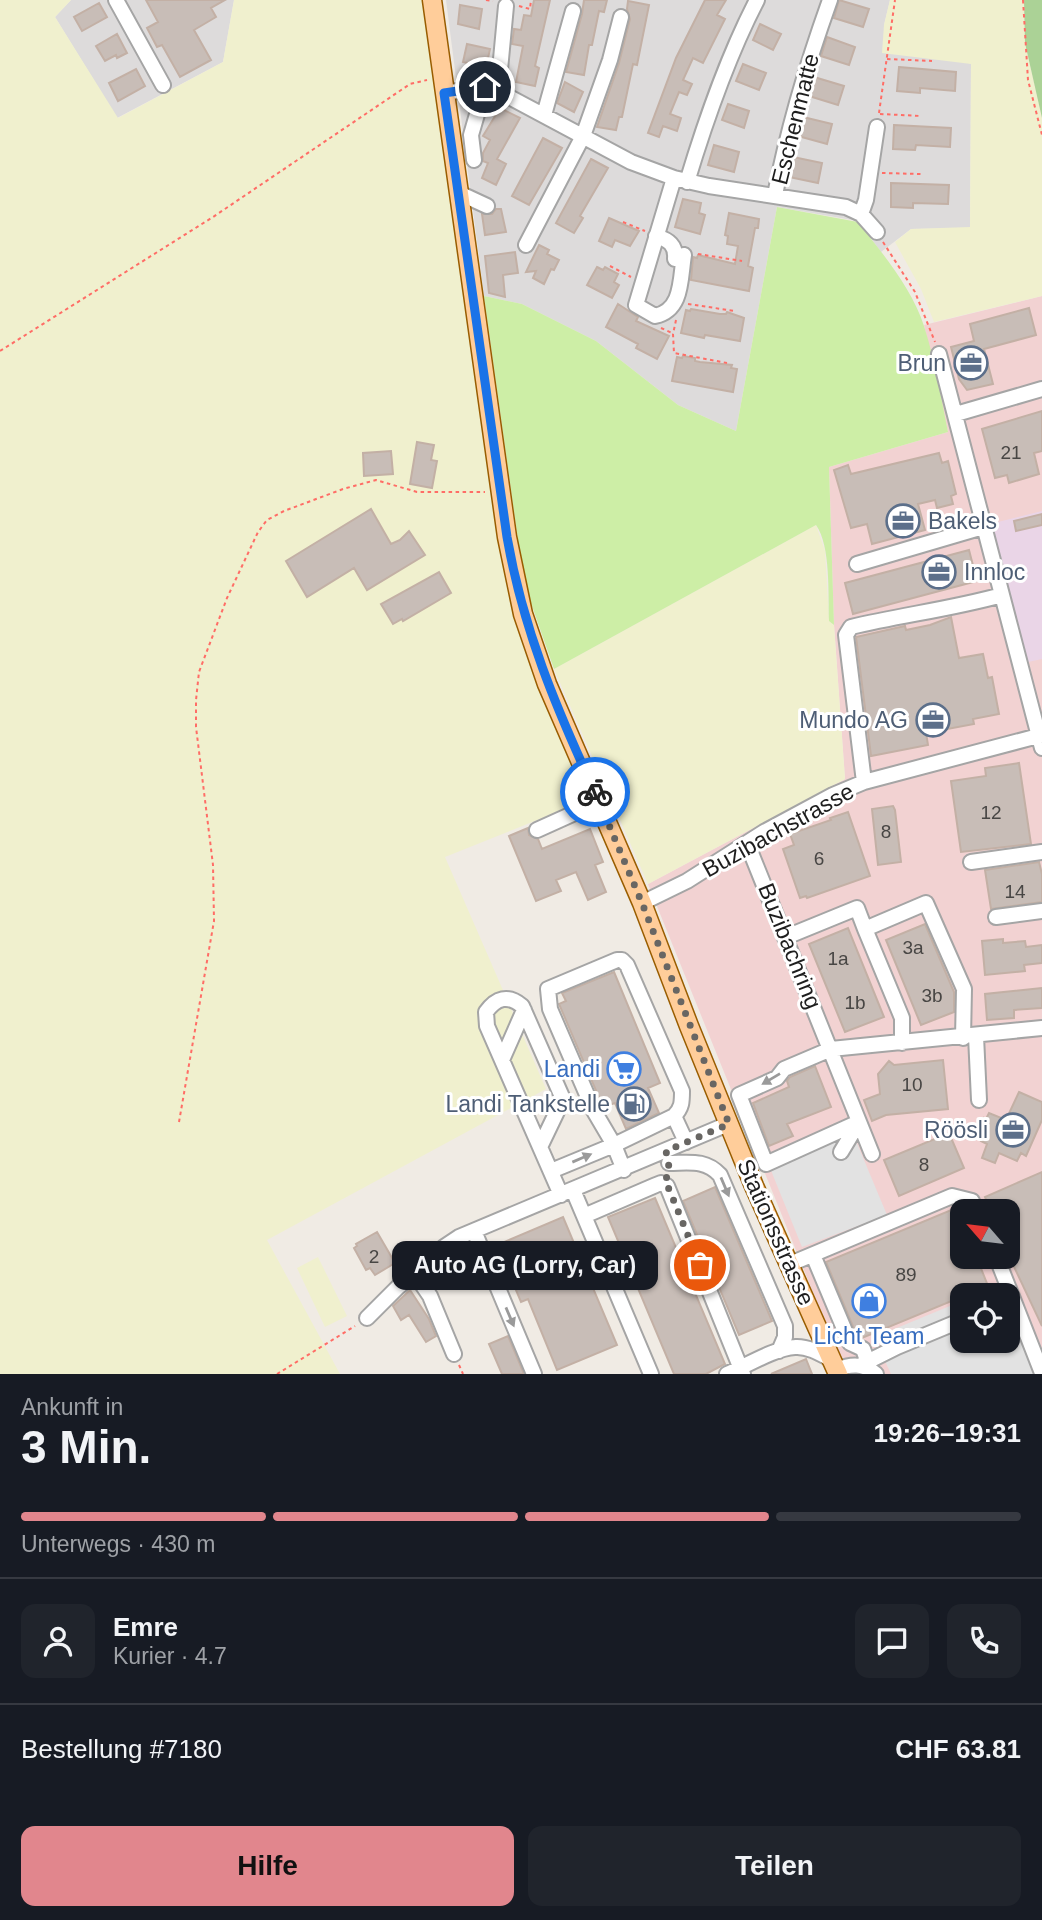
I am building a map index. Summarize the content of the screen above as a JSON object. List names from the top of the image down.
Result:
{
  "streets": {
    "main road": ["Stationsstrasse"],
    "street": ["Eschenmatte", "Buzibachstrasse", "Buzibachring"]
  },
  "crossings": [
    ["Buzibachstrasse", "Buzibachring"],
    ["Buzibachstrasse", "Stationsstrasse"]
  ],
  "places": {
    "office": [
      "Brun",
      "Bakels",
      "Innloc",
      "Mundo AG",
      "Röösli"
    ],
    "supermarket": ["Landi"],
    "fuel station": ["Landi Tankstelle"],
    "other": ["Auto AG (Lorry, Car)"],
    "shop": ["Licht Team"]
  },
  "house_numbers": [
    "21",
    "12",
    "8",
    "6",
    "14",
    "3a",
    "1a",
    "3b",
    "1b",
    "10",
    "8",
    "2",
    "89"
  ],
  "north": "top left",
  "page": {
    "bubble": "Auto AG (Lorry, Car)",
    "heading": ["3 Min.", "Ankunft in", "19:26–19:31"],
    "panel": [
      "Emre",
      "Kurier · 4.7",
      "Bestellung #7180",
      "CHF 63.81"
    ],
    "bar": "Unterwegs · 430 m",
    "buttons": ["Hilfe", "Teilen"]
  }
}
